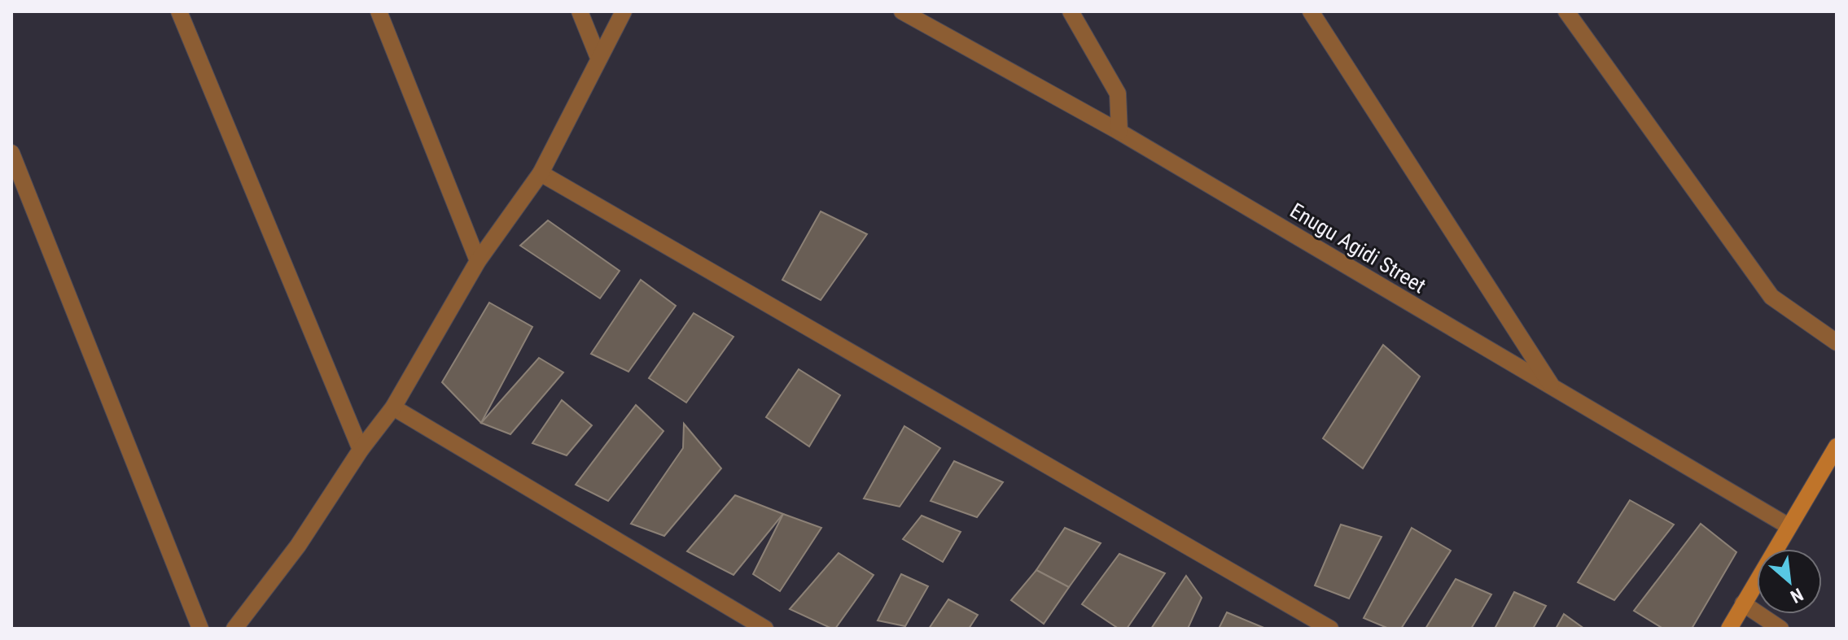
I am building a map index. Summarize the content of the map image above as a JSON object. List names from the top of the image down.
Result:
{
  "streets": {
    "street": ["Enugu Agidi Street"]
  },
  "north": "bottom right"
}
